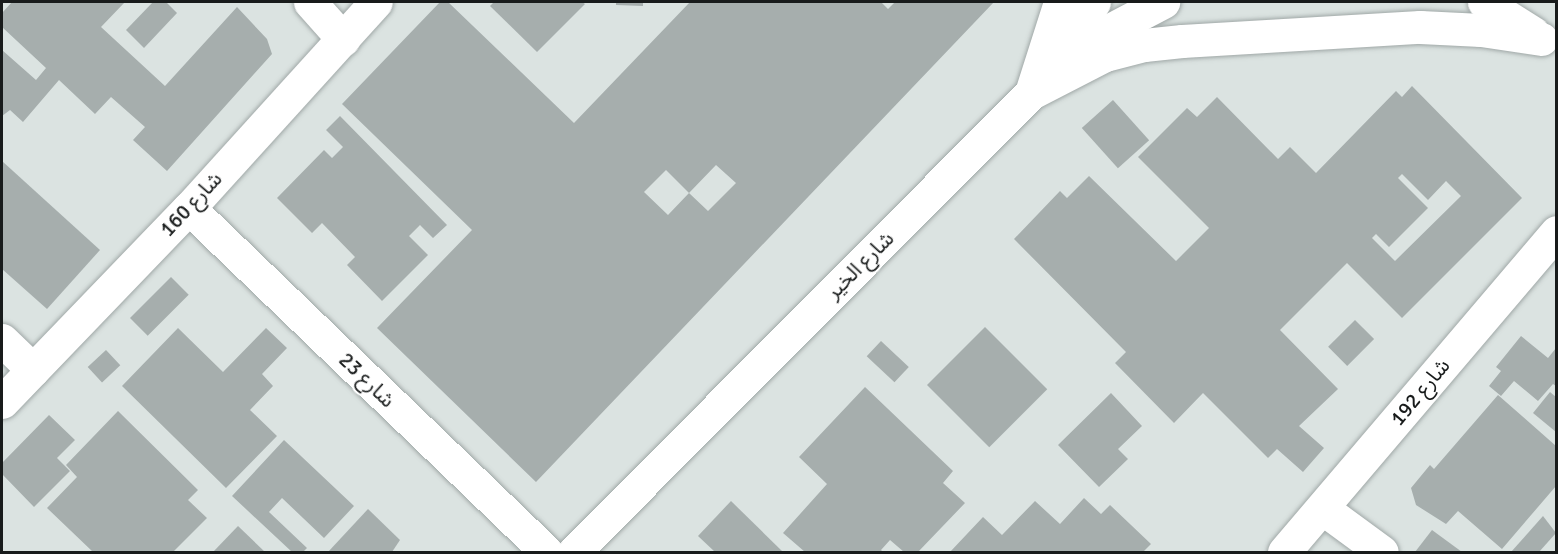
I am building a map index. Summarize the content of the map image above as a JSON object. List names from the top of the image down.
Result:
{
  "streets": {
    "street": [
      "شارع 160",
      "شارع الخير",
      "شارع 23",
      "شارع 192"
    ]
  },
  "crossings": [
    ["شارع 160", "شارع 23"]
  ]
}
